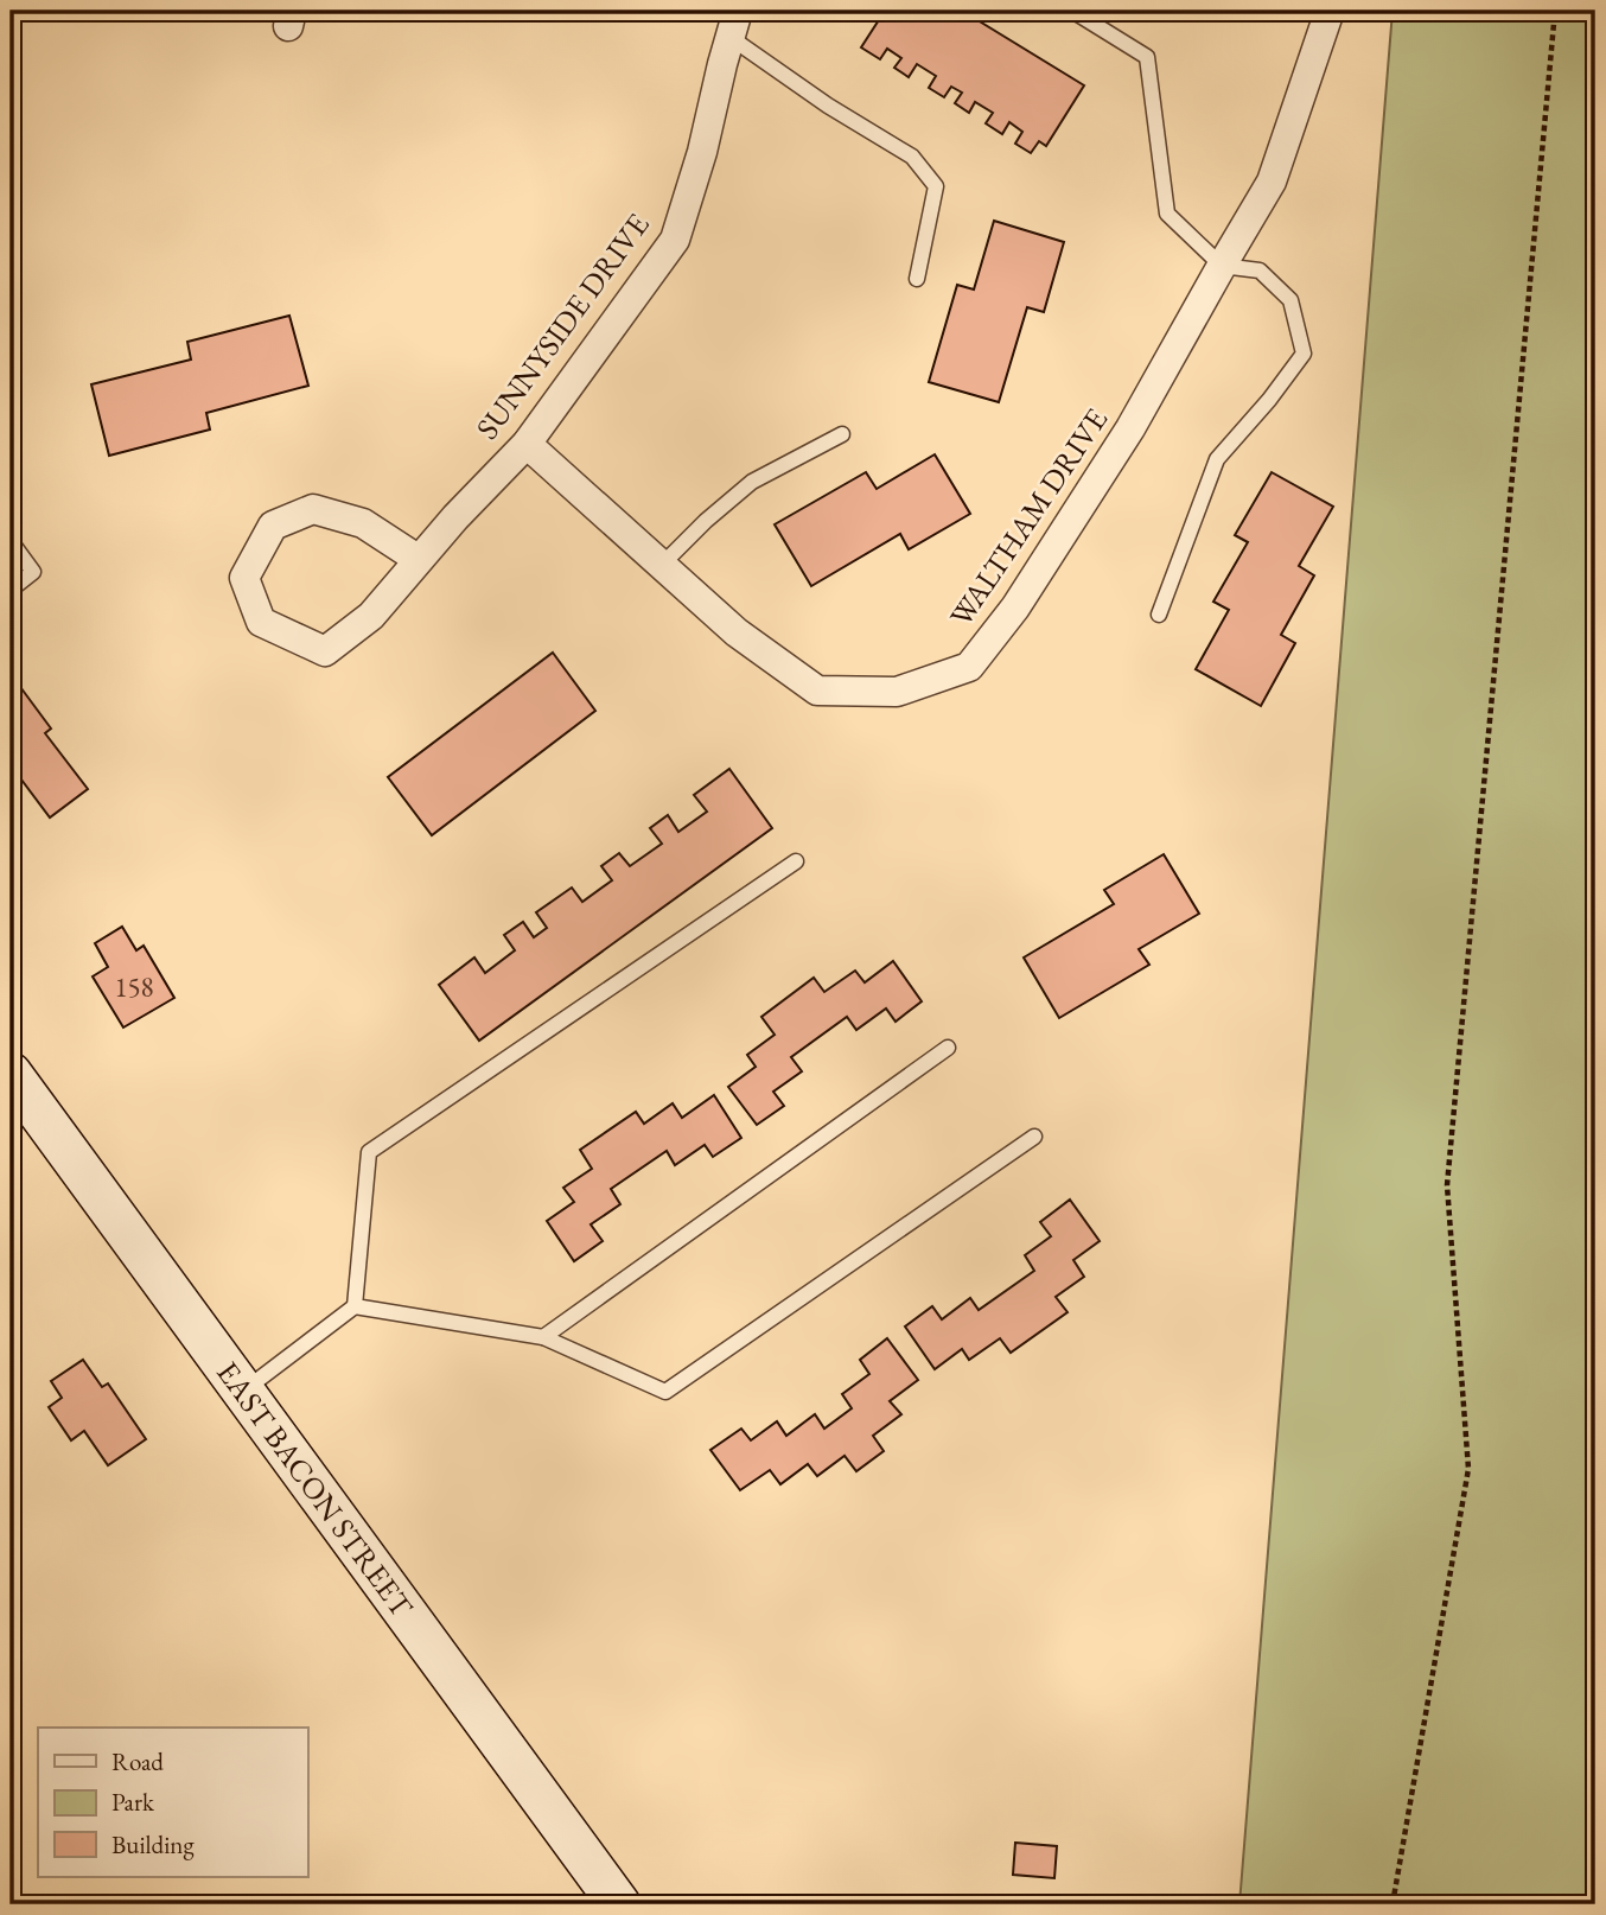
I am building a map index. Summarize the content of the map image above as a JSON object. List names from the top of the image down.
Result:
{
  "streets": {
    "main road": ["EAST BACON STREET"],
    "street": ["SUNNYSIDE DRIVE", "WALTHAM DRIVE"]
  },
  "crossings": [
    ["SUNNYSIDE DRIVE", "WALTHAM DRIVE"]
  ],
  "house_numbers": ["158"],
  "legend": ["Road", "Park", "Building"]
}
